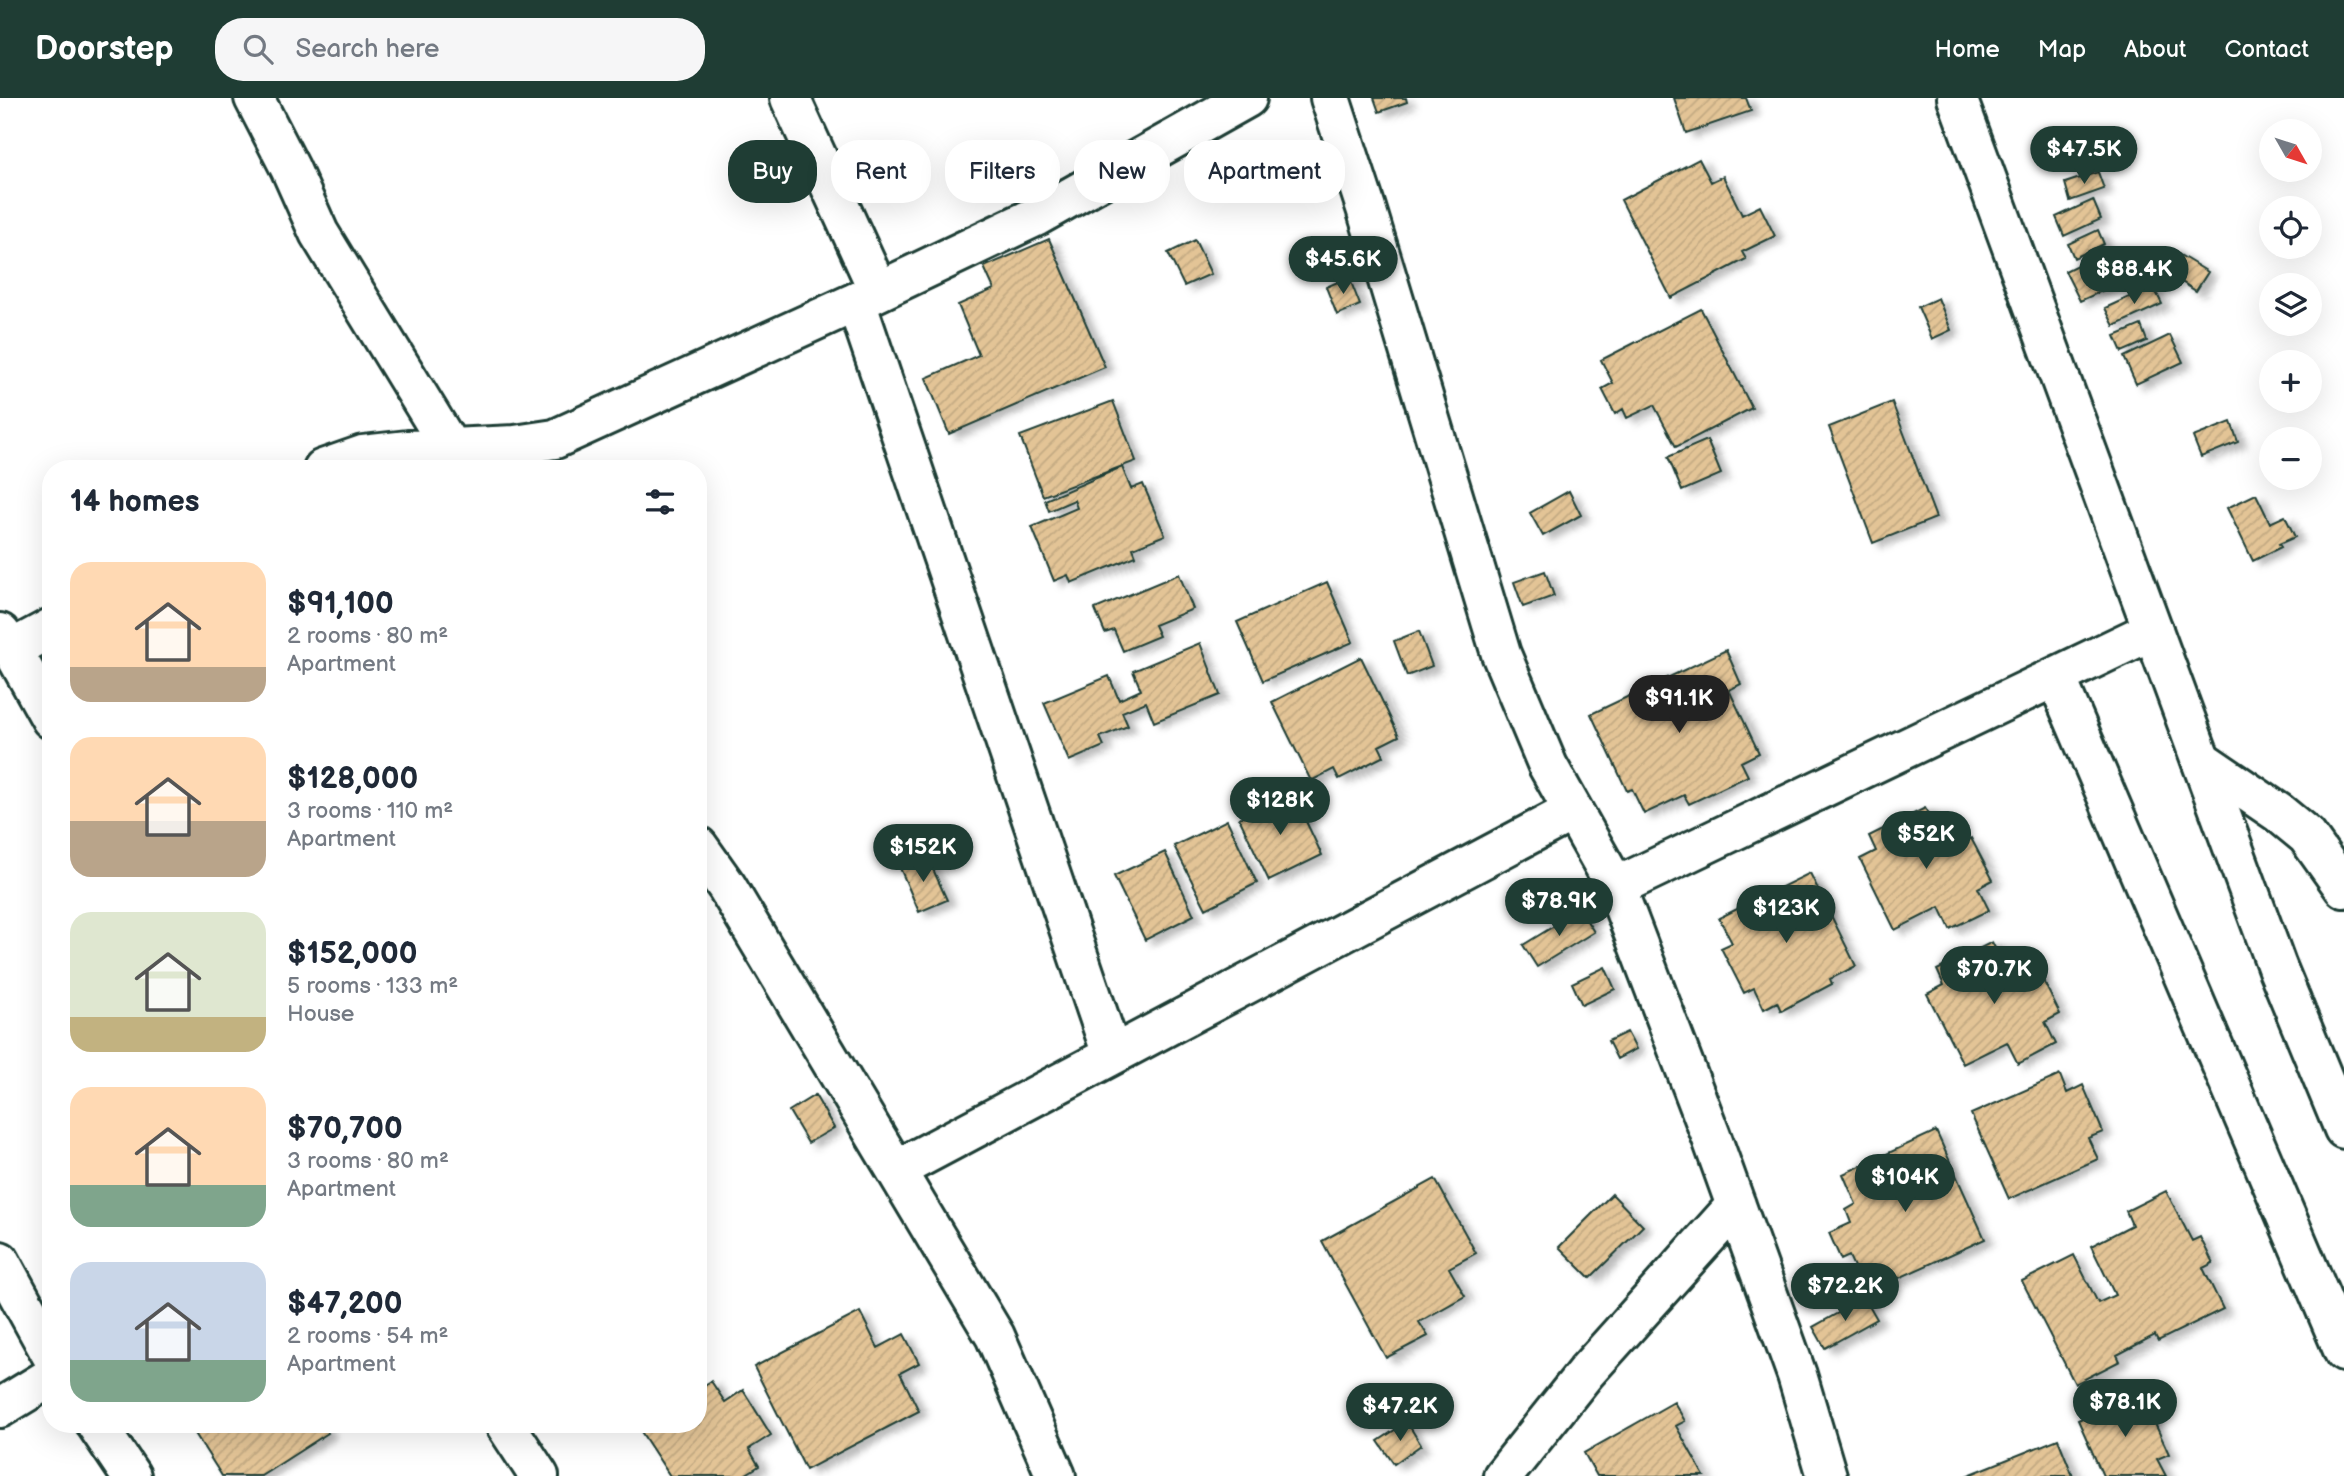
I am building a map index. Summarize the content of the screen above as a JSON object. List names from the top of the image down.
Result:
{
  "north": "bottom right",
  "page": {
    "header": "Doorstep",
    "search": "Search here",
    "nav": [
      "Home",
      "Map",
      "About",
      "Contact"
    ],
    "map_buttons": ["+", "−"],
    "price": [
      "$47.5K",
      "$45.6K",
      "$88.4K",
      "$91.1K",
      "$128K",
      "$52K",
      "$152K",
      "$78.9K",
      "$123K",
      "$70.7K",
      "$104K",
      "$72.2K",
      "$78.1K",
      "$47.2K"
    ],
    "chip": [
      "Buy",
      "Rent",
      "Filters",
      "New",
      "Apartment"
    ],
    "heading": "14 homes",
    "list": [
      {
        "name": "$91,100",
        "note": "2 rooms · 80 m² · Apartment"
      },
      {
        "name": "$128,000",
        "note": "3 rooms · 110 m² · Apartment"
      },
      {
        "name": "$152,000",
        "note": "5 rooms · 133 m² · House"
      },
      {
        "name": "$70,700",
        "note": "3 rooms · 80 m² · Apartment"
      },
      {
        "name": "$47,200",
        "note": "2 rooms · 54 m² · Apartment"
      }
    ]
  }
}
